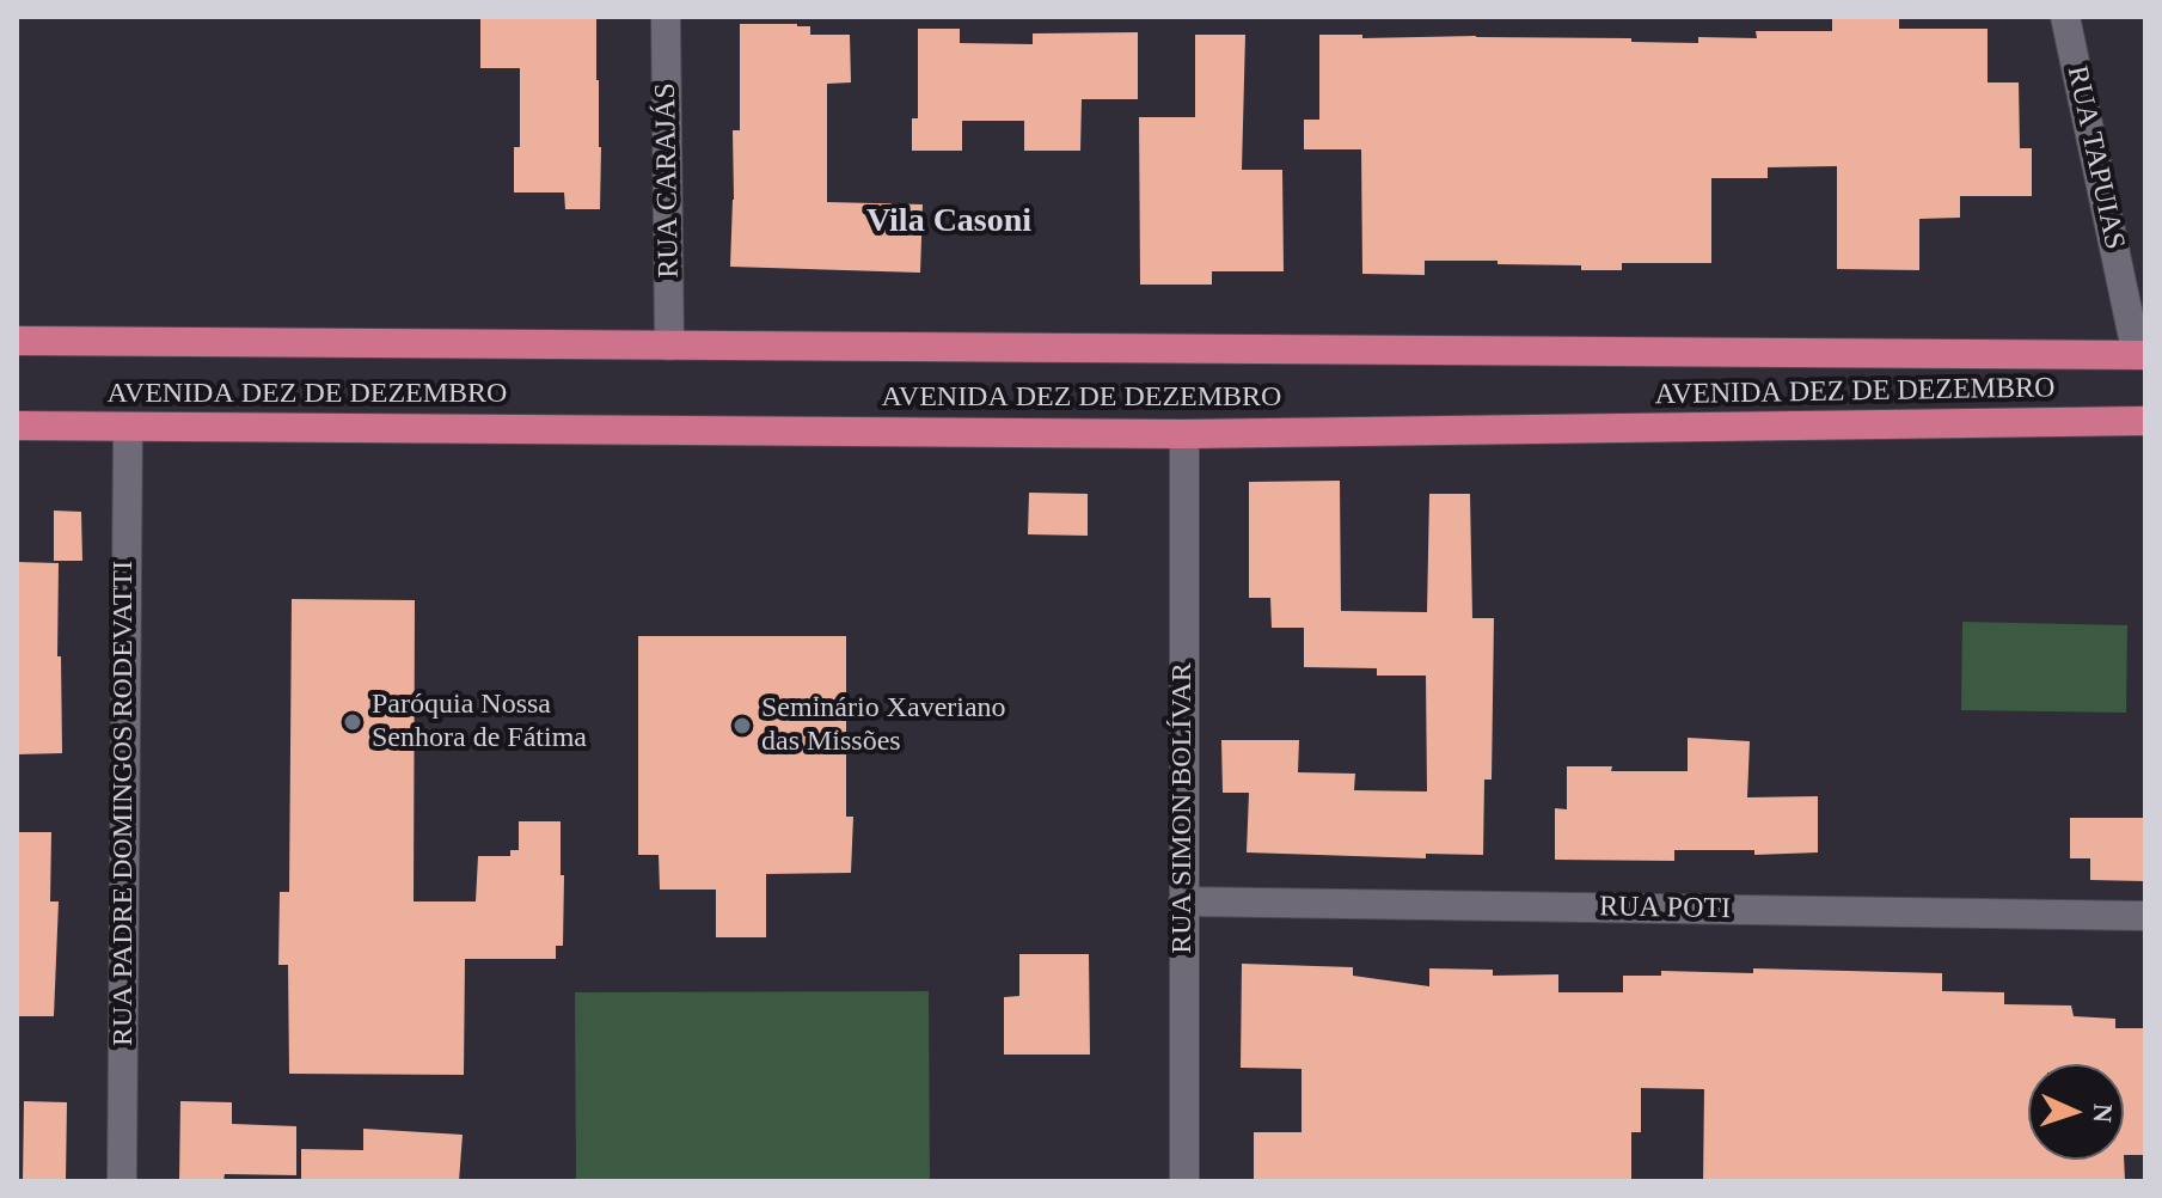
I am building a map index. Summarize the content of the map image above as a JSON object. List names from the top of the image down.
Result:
{
  "streets": {
    "highway": ["AVENIDA DEZ DE DEZEMBRO"],
    "street": [
      "RUA TAPUIAS",
      "RUA CARAJÁS",
      "RUA PADRE DOMINGOS RODEVATTI",
      "RUA SIMON BOLÍVAR",
      "RUA POTI"
    ]
  },
  "crossings": [
    ["RUA TAPUIAS", "AVENIDA DEZ DE DEZEMBRO"],
    ["RUA CARAJÁS", "AVENIDA DEZ DE DEZEMBRO"],
    ["AVENIDA DEZ DE DEZEMBRO", "RUA PADRE DOMINGOS RODEVATTI"],
    ["AVENIDA DEZ DE DEZEMBRO", "RUA SIMON BOLÍVAR"],
    ["RUA SIMON BOLÍVAR", "RUA POTI"]
  ],
  "districts": ["Vila Casoni"],
  "places": ["Paróquia Nossa Senhora de Fátima", "Seminário Xaveriano das Missões"],
  "north": "right"
}
